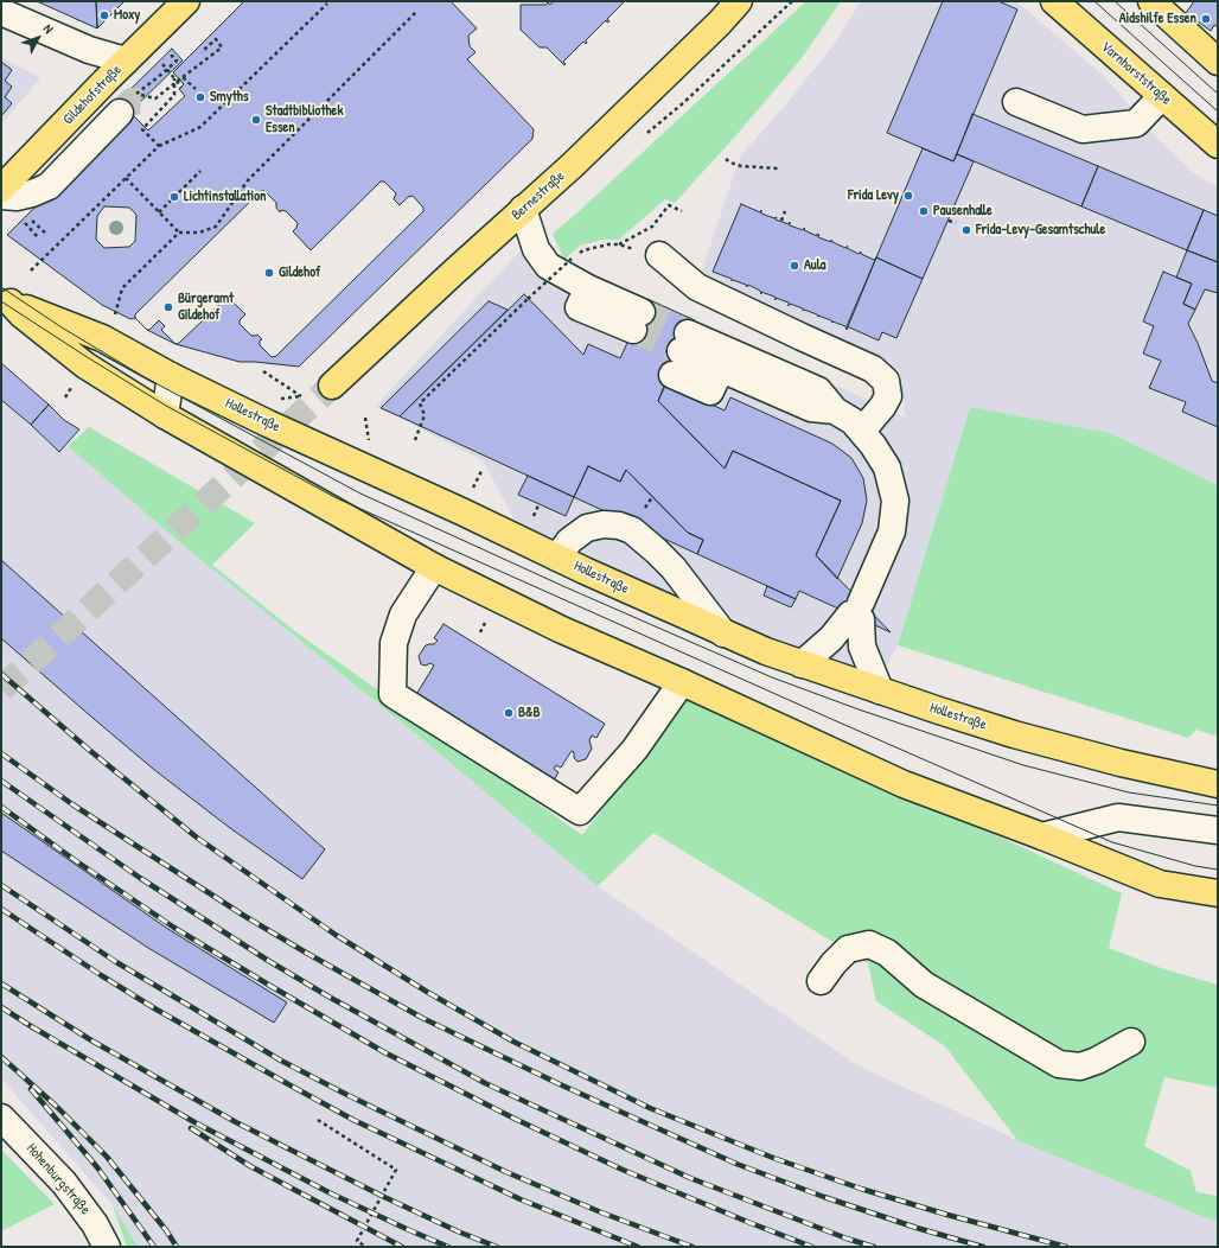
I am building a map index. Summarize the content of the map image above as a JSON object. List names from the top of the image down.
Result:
{
  "streets": {
    "main road": [
      "Varnhorststraße",
      "Gildehofstraße",
      "Bernestraße",
      "Hollestraße"
    ],
    "street": ["Hohenburgstraße"]
  },
  "places": [
    "Moxy",
    "Aidshilfe Essen",
    "Smyths",
    "Stadtbibliothek Essen",
    "Frida Levy",
    "Lichtinstallation",
    "Pausenhalle",
    "Frida-Levy-Gesamtschule",
    "Aula",
    "Gildehof",
    "Bürgeramt Gildehof",
    "B&B"
  ],
  "north": "top right"
}
